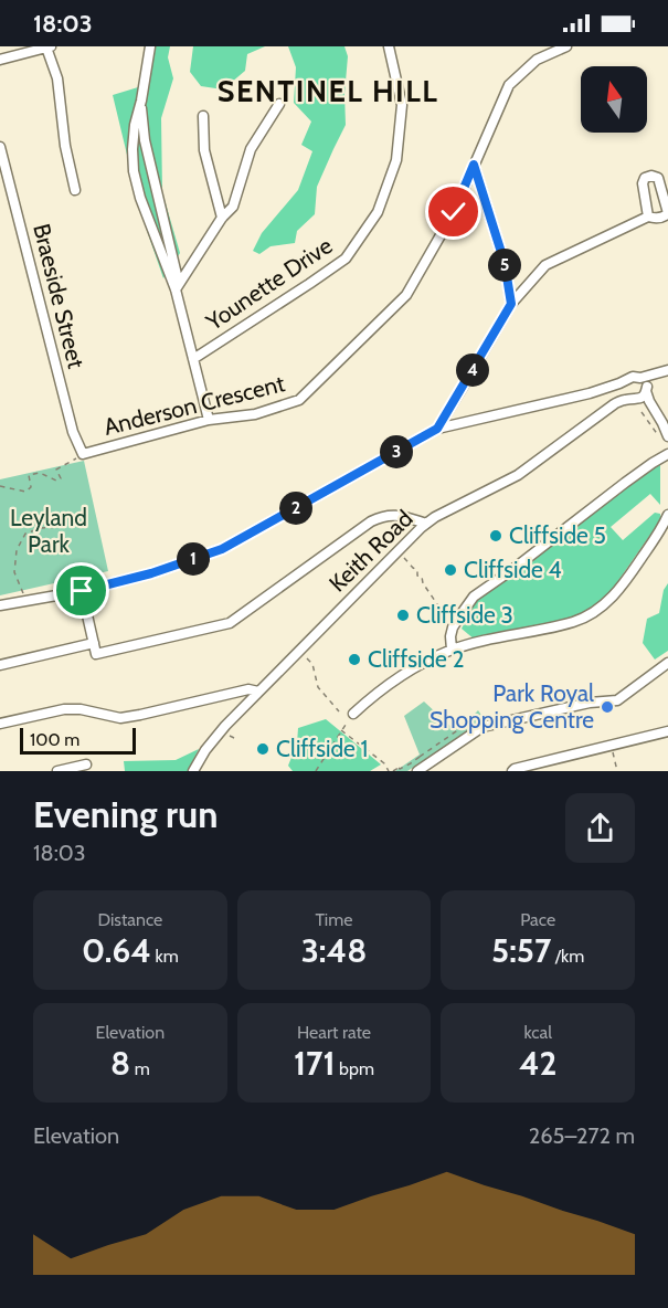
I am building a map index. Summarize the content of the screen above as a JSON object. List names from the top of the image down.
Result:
{
  "streets": {
    "street": [
      "Younette Drive",
      "Braeside Street",
      "Anderson Crescent",
      "Keith Road"
    ]
  },
  "crossings": [
    ["Braeside Street", "Anderson Crescent"]
  ],
  "districts": ["SENTINEL HILL"],
  "parks": ["Leyland Park"],
  "places": [
    "Cliffside 5",
    "Cliffside 4",
    "Cliffside 3",
    "Cliffside 2",
    "Park Royal Shopping Centre",
    "Cliffside 1"
  ],
  "scale_bar": "100 m",
  "north": "top",
  "page": {
    "status": "18:03",
    "pins": [
      "5",
      "4",
      "3",
      "2",
      "1"
    ],
    "scale": "100 m",
    "heading": ["Evening run", "18:03"],
    "stats": [
      ["Distance", "0.64 km"],
      ["Time", "3:48"],
      ["Pace", "5:57 /km"],
      ["Elevation", "8 m"],
      ["Heart rate", "171 bpm"],
      ["kcal", "42"]
    ],
    "chart": ["Elevation", "265–272 m"]
  }
}
